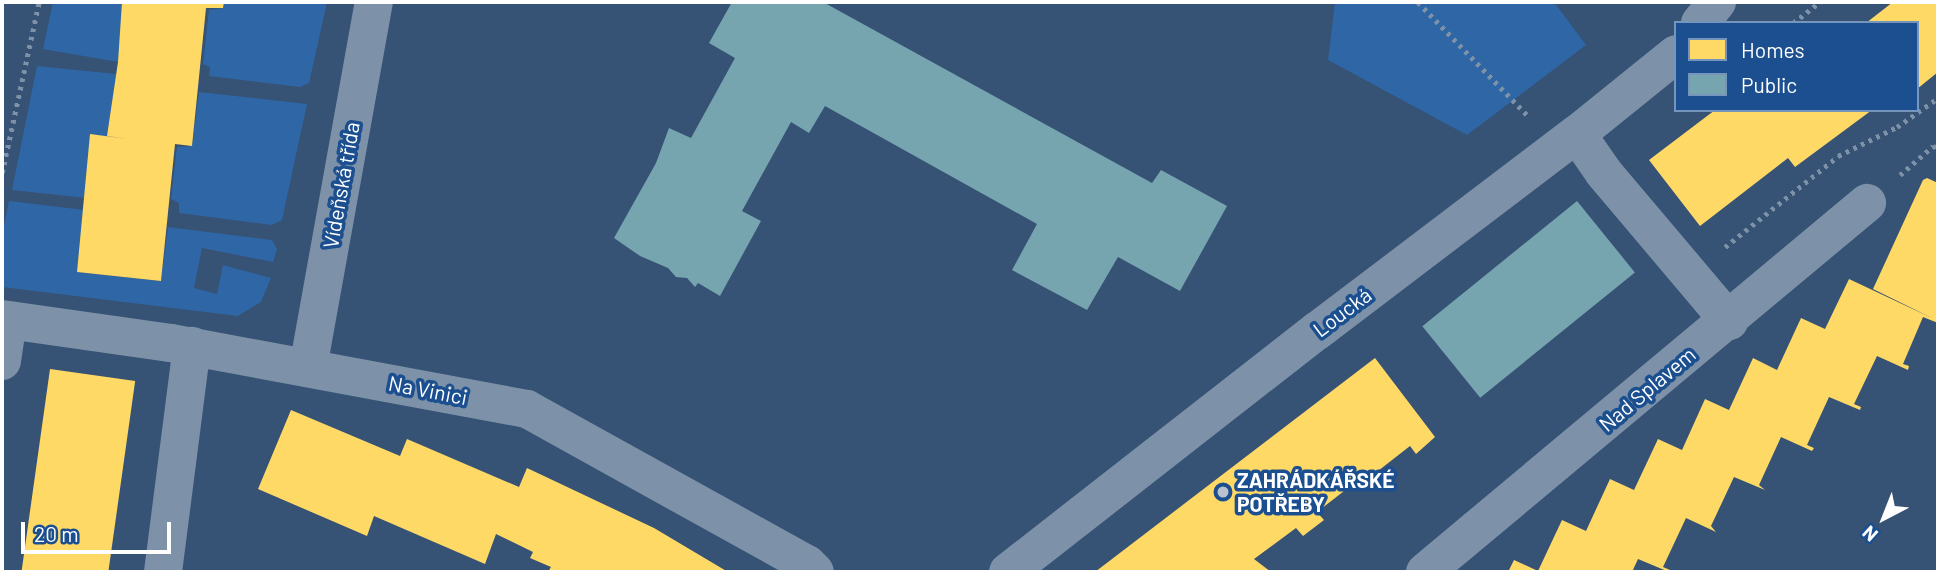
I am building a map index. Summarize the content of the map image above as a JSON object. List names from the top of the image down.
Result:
{
  "streets": {
    "street": [
      "Vídeňská třída",
      "Loucká",
      "Nad Splavem",
      "Na Vinici"
    ]
  },
  "crossings": [
    ["Vídeňská třída", "Na Vinici"]
  ],
  "places": ["ZAHRÁDKÁŘSKÉ POTŘEBY"],
  "legend": ["Homes", "Public"],
  "scale_bar": "20 m",
  "north": "bottom left"
}
